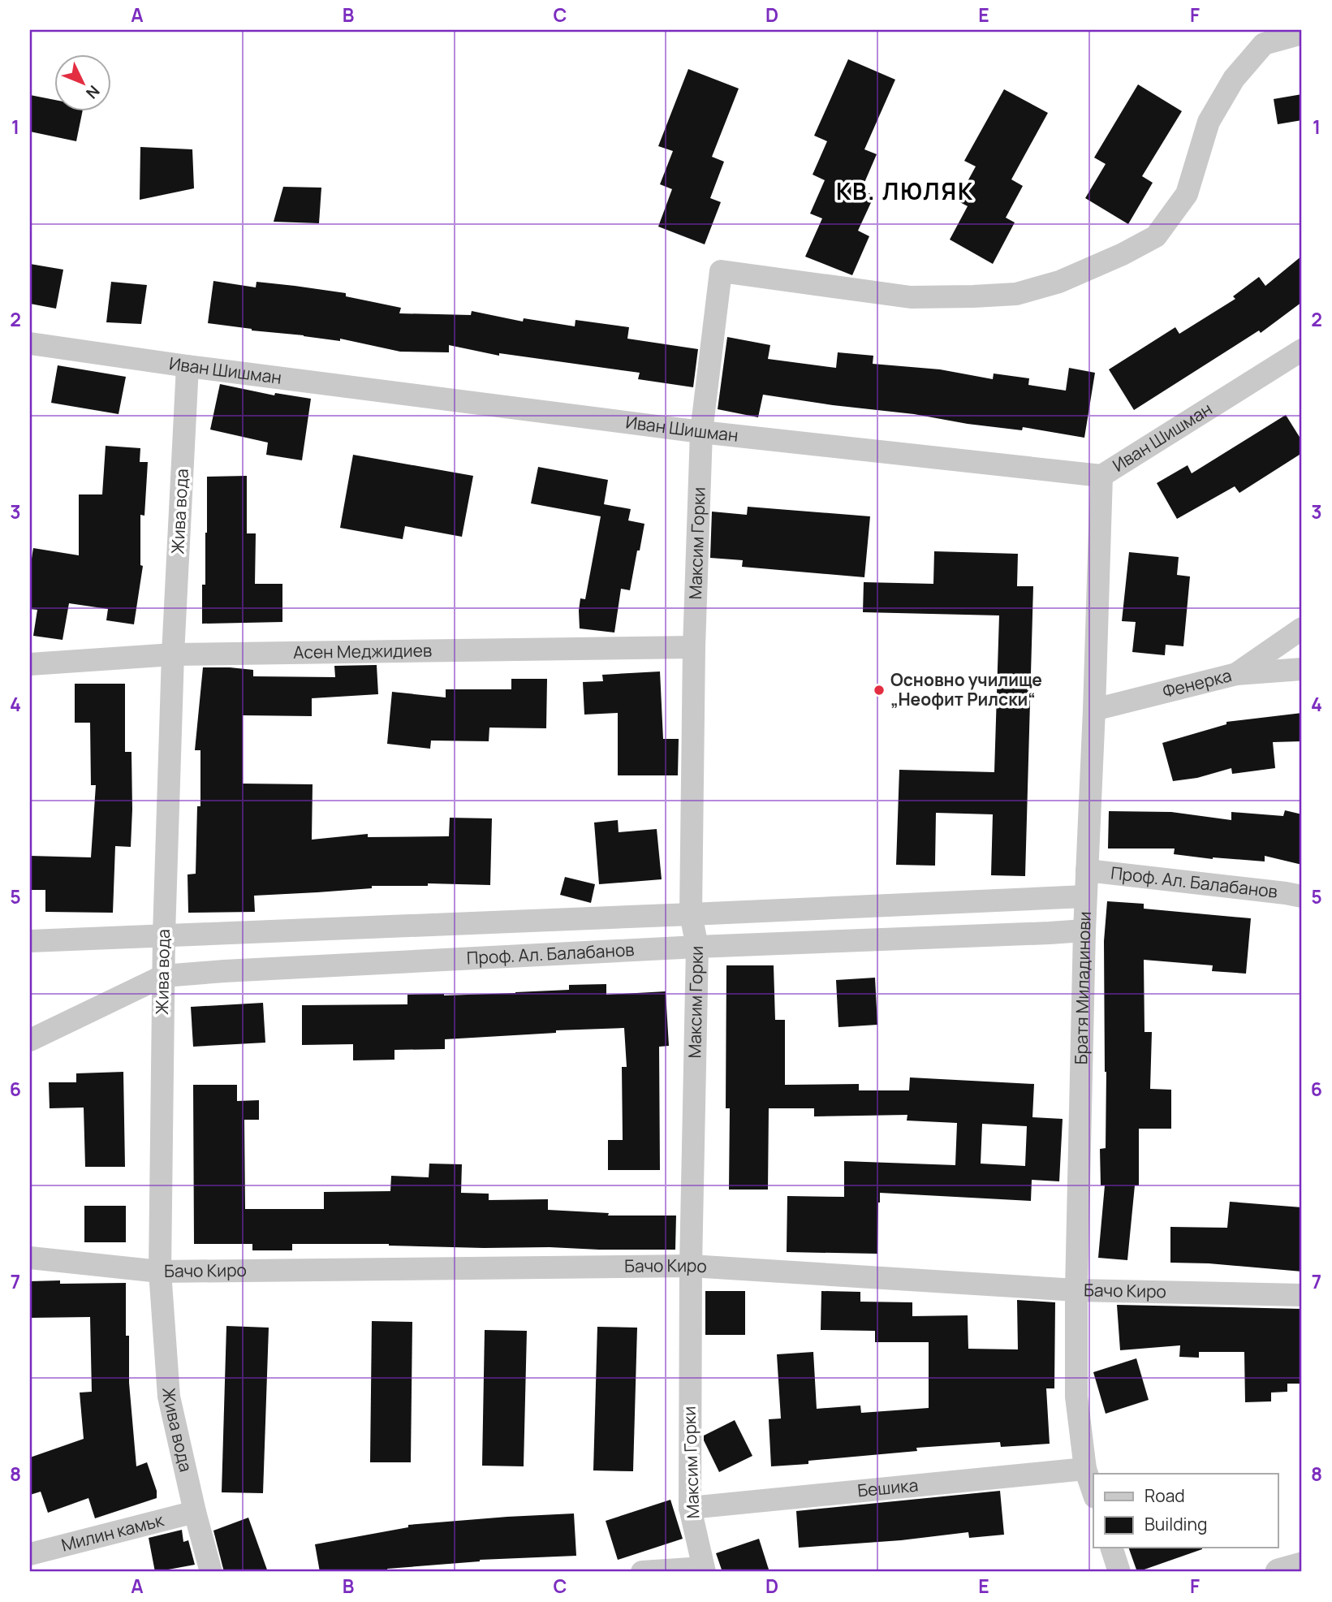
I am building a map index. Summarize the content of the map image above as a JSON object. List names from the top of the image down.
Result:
{
  "streets": {
    "street": [
      "Иван Шишман",
      "Жива вода",
      "Максим Горки",
      "Асен Меджидиев",
      "Фенерка",
      "Проф. Ал. Балабанов",
      "Братя Миладинови",
      "Бачо Киро",
      "Бешика",
      "Милин камък"
    ]
  },
  "crossings": [
    ["Иван Шишман", "Жива вода"],
    ["Иван Шишман", "Максим Горки"],
    ["Иван Шишман", "Братя Миладинови"],
    ["Жива вода", "Асен Меджидиев"],
    ["Жива вода", "Проф. Ал. Балабанов"],
    ["Жива вода", "Бачо Киро"],
    ["Жива вода", "Милин камък"],
    ["Максим Горки", "Асен Меджидиев"],
    ["Максим Горки", "Проф. Ал. Балабанов"],
    ["Максим Горки", "Бачо Киро"],
    ["Максим Горки", "Бешика"],
    ["Фенерка", "Братя Миладинови"],
    ["Проф. Ал. Балабанов", "Братя Миладинови"],
    ["Братя Миладинови", "Бачо Киро"],
    ["Братя Миладинови", "Бешика"]
  ],
  "districts": ["КВ. ЛЮЛЯК"],
  "places": ["Основно училище „Неофит Рилски“"],
  "legend": ["Road", "Building"],
  "north": "bottom right",
  "grid": {
    "columns": [
      "A",
      "B",
      "C",
      "D",
      "E",
      "F"
    ],
    "rows": [
      "1",
      "2",
      "3",
      "4",
      "5",
      "6",
      "7",
      "8"
    ]
  }
}
